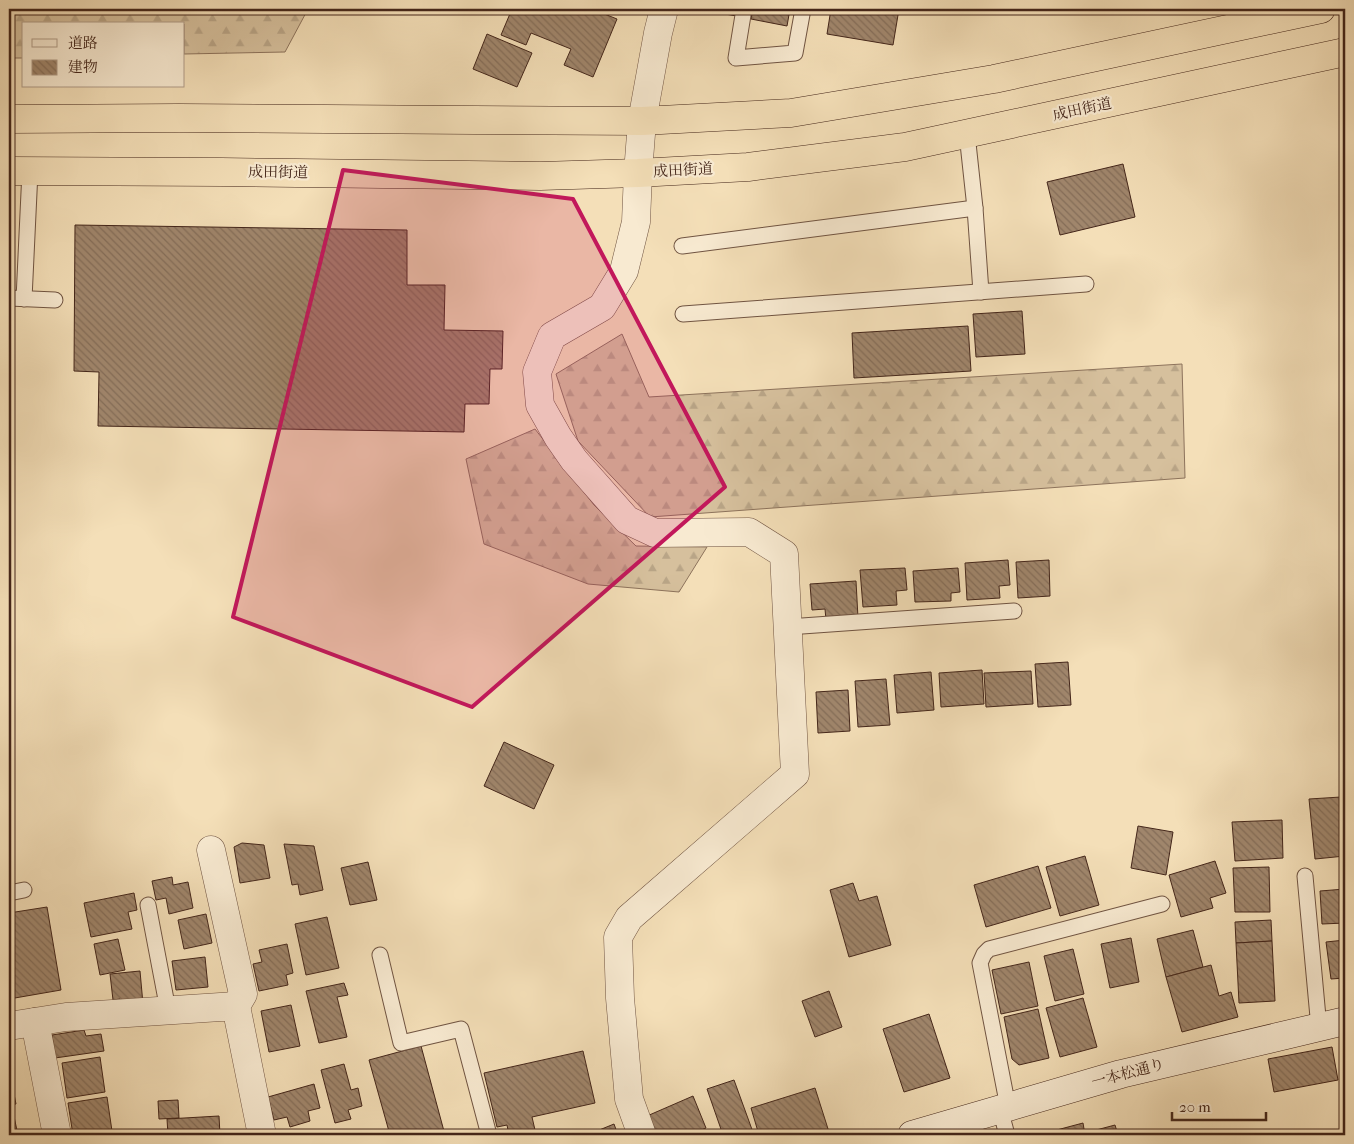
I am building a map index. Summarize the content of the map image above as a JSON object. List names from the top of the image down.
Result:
{
  "streets": {
    "highway": ["成田街道"],
    "street": ["一本松通り"]
  },
  "legend": ["道路", "建物"],
  "scale_bar": "20 m"
}
